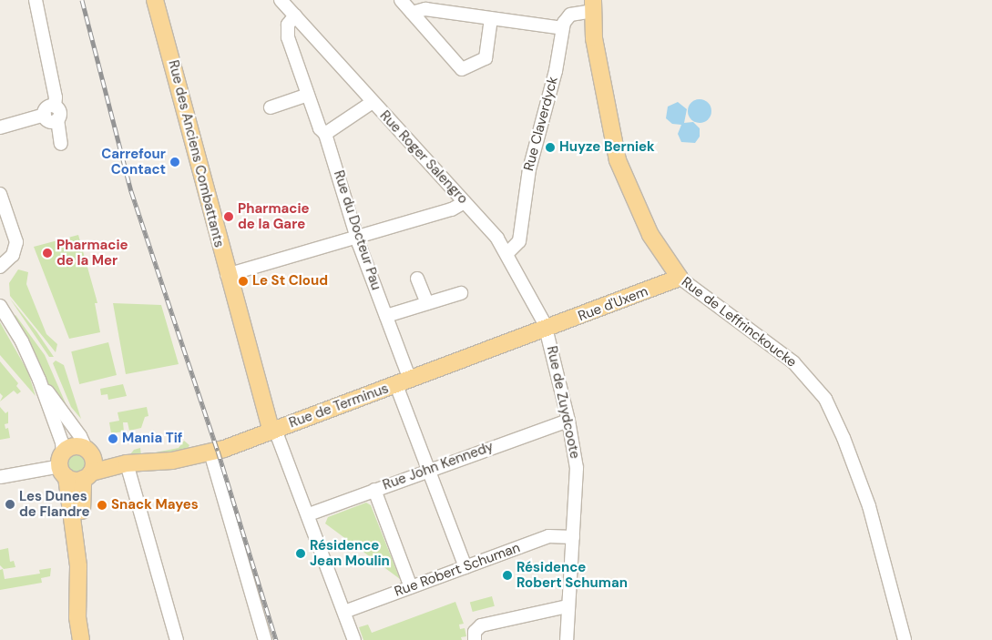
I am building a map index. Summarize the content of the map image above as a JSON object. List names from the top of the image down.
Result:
{
  "streets": {
    "main road": [
      "Rue des Anciens Combattants",
      "Rue d'Uxem",
      "Rue de Leffrinckoucke",
      "Rue de Terminus"
    ],
    "street": [
      "Rue Claverdyck",
      "Rue Roger Salengro",
      "Rue du Docteur Pau",
      "Rue de Zuydcoote",
      "Rue John Kennedy",
      "Rue Robert Schuman"
    ]
  },
  "crossings": [
    ["Rue Claverdyck", "Rue Roger Salengro"],
    ["Rue des Anciens Combattants", "Rue de Terminus"],
    ["Rue Roger Salengro", "Rue du Docteur Pau"],
    ["Rue Roger Salengro", "Rue d'Uxem"],
    ["Rue Roger Salengro", "Rue de Zuydcoote"],
    ["Rue Roger Salengro", "Rue de Terminus"],
    ["Rue du Docteur Pau", "Rue de Terminus"],
    ["Rue du Docteur Pau", "Rue John Kennedy"],
    ["Rue du Docteur Pau", "Rue Robert Schuman"],
    ["Rue d'Uxem", "Rue de Leffrinckoucke"],
    ["Rue d'Uxem", "Rue de Zuydcoote"],
    ["Rue d'Uxem", "Rue de Terminus"],
    ["Rue de Zuydcoote", "Rue de Terminus"],
    ["Rue de Zuydcoote", "Rue John Kennedy"],
    ["Rue de Zuydcoote", "Rue Robert Schuman"]
  ],
  "places": [
    "Huyze Berniek",
    "Carrefour Contact",
    "Pharmacie de la Gare",
    "Pharmacie de la Mer",
    "Le St Cloud",
    "Mania Tif",
    "Les Dunes de Flandre",
    "Snack Mayes",
    "Résidence Jean Moulin",
    "Résidence Robert Schuman"
  ]
}
